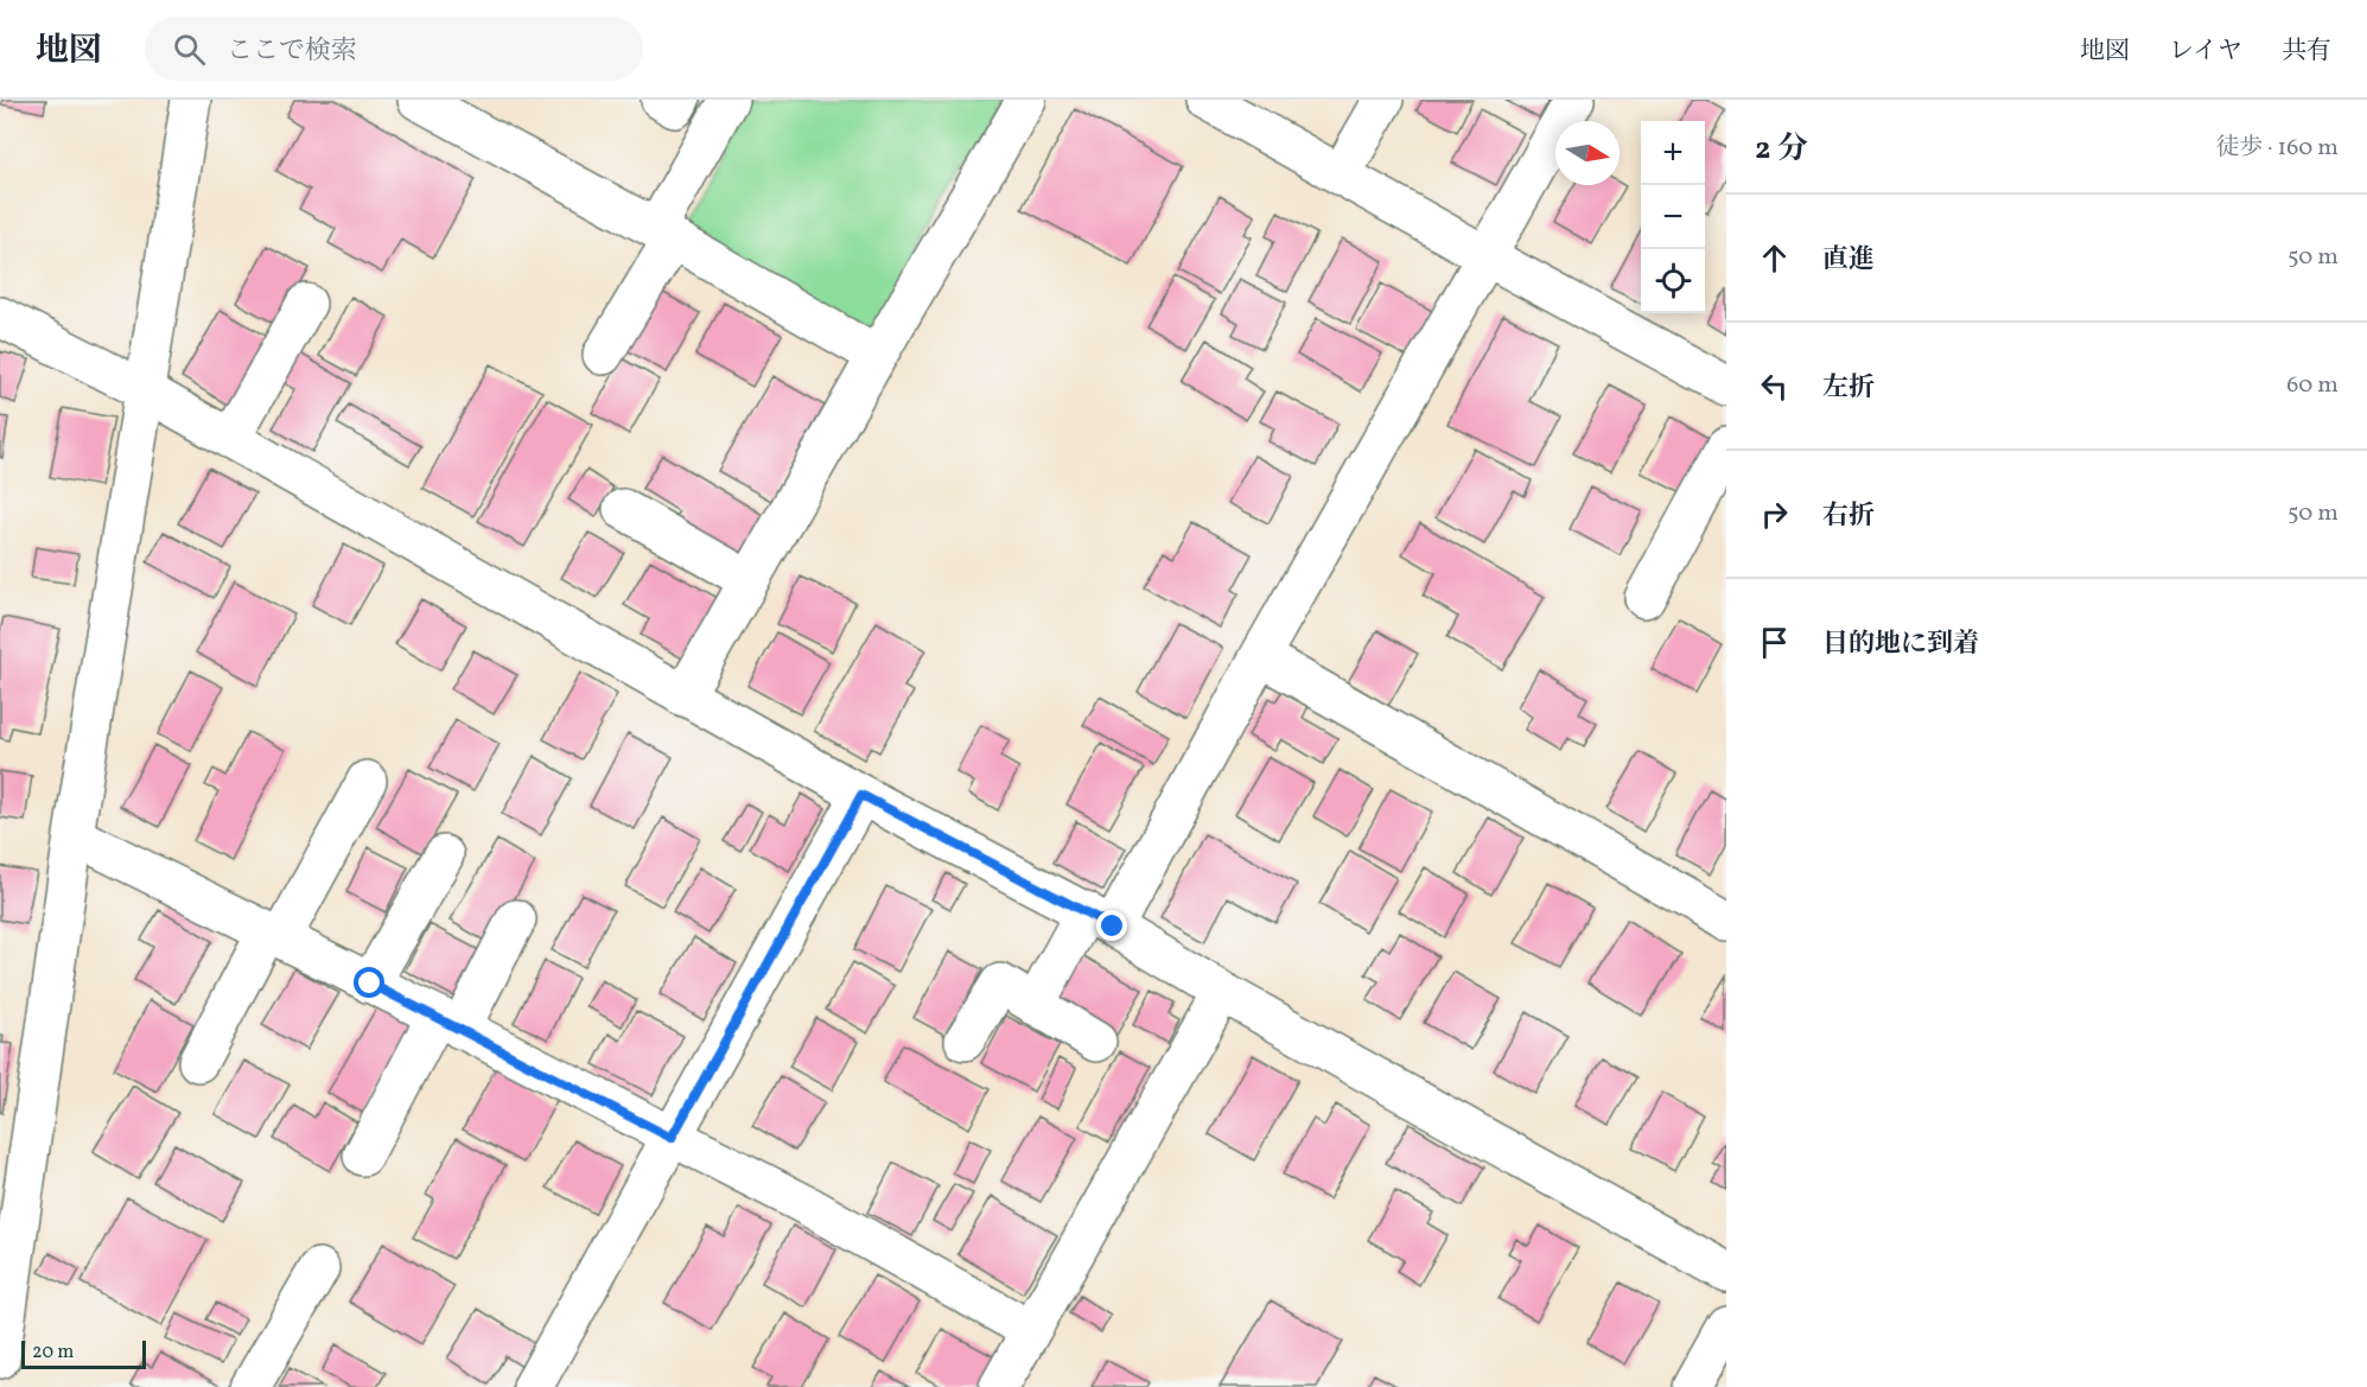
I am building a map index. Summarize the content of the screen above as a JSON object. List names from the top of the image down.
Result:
{
  "scale_bar": "20 m",
  "north": "right",
  "page": {
    "header": "地図",
    "search": "ここで検索",
    "nav": ["地図", "レイヤ", "共有"],
    "heading": ["2 分", "徒歩 · 160 m"],
    "map_buttons": ["+", "−"],
    "list": [
      ["直進", "50 m"],
      ["左折", "60 m"],
      ["右折", "50 m"],
      "目的地に到着"
    ],
    "scale": "20 m"
  }
}
